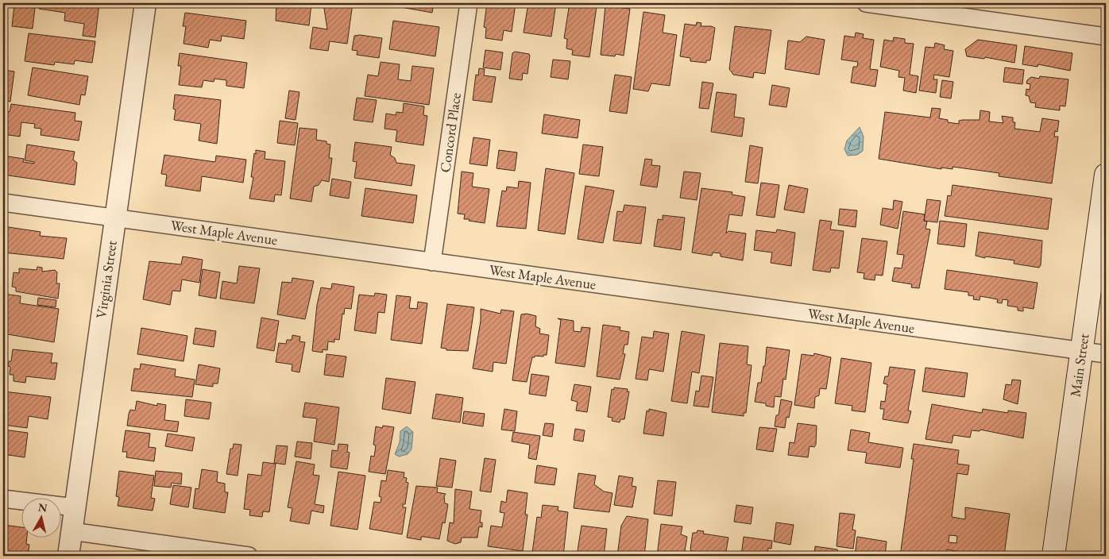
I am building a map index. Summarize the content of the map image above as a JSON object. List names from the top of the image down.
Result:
{
  "streets": {
    "main road": ["Main Street"],
    "street": ["Concord Place", "West Maple Avenue", "Virginia Street"]
  },
  "crossings": [
    ["Concord Place", "West Maple Avenue"],
    ["West Maple Avenue", "Virginia Street"],
    ["West Maple Avenue", "Main Street"]
  ],
  "north": "top"
}
